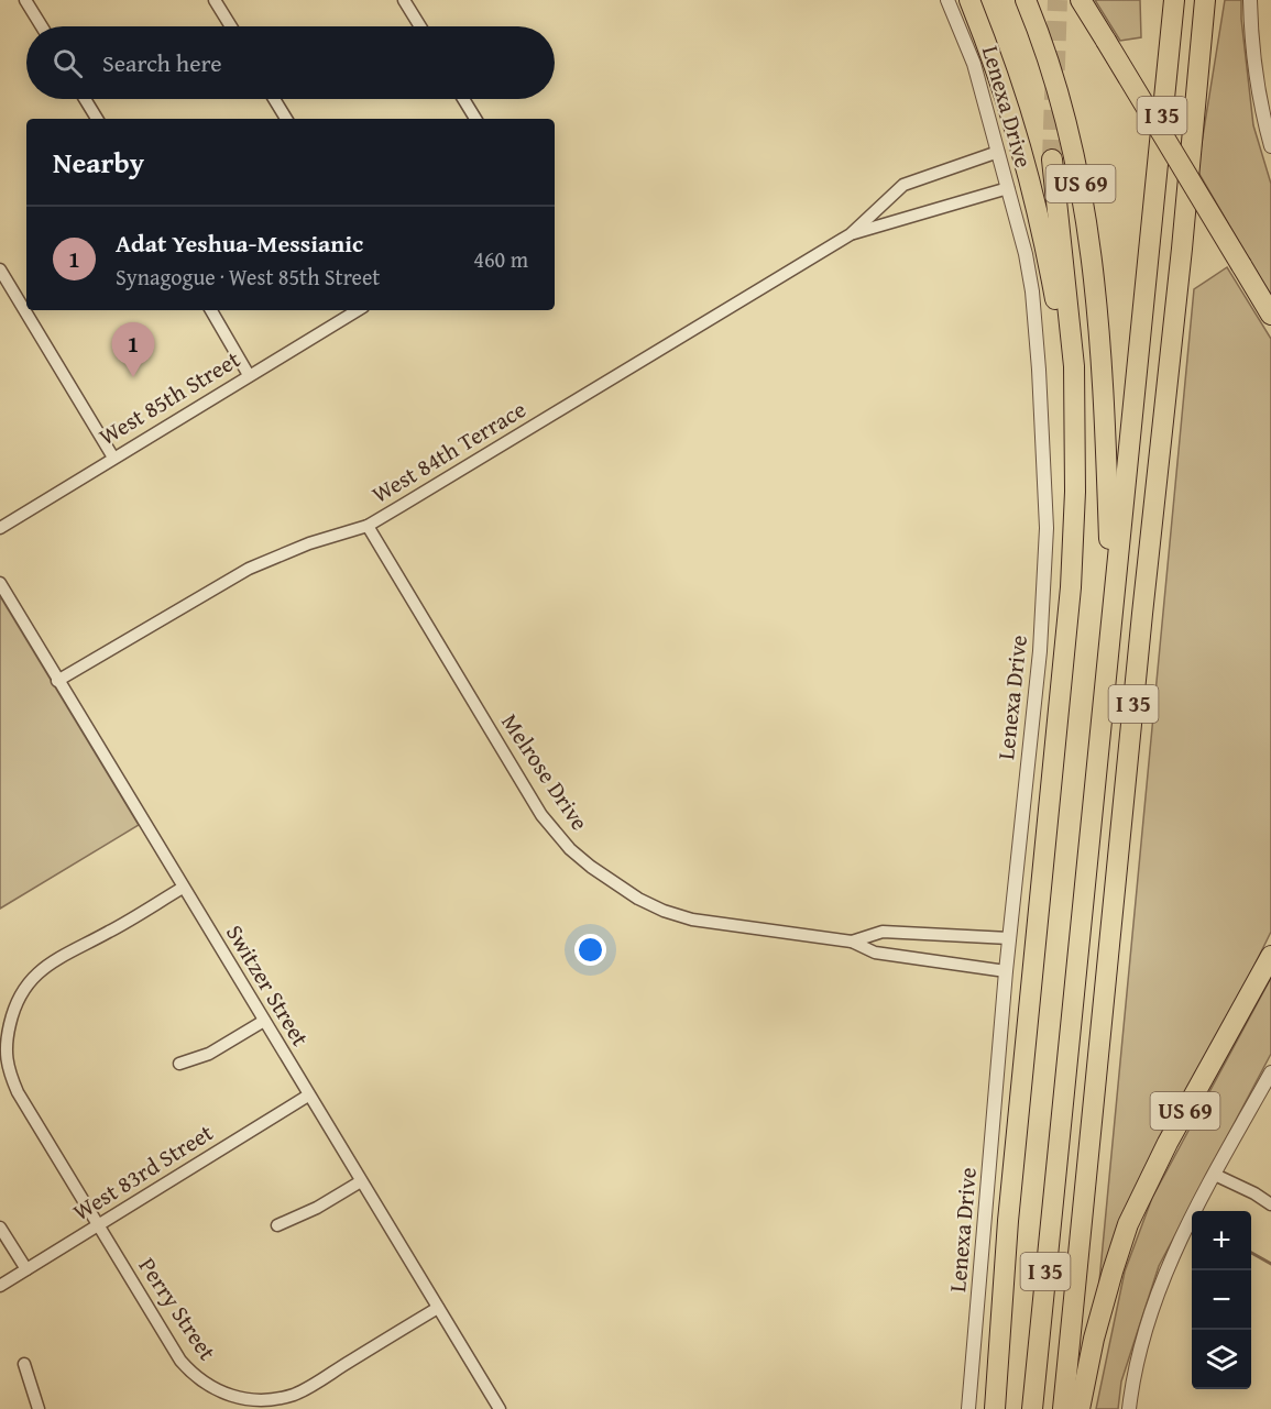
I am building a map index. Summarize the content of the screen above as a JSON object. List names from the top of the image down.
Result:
{
  "streets": {
    "highway": ["I 35", "US 69"],
    "street": [
      "Lenexa Drive",
      "West 85th Street",
      "West 84th Terrace",
      "Melrose Drive",
      "Switzer Street",
      "West 83rd Street",
      "Perry Street"
    ]
  },
  "crossings": [
    ["Lenexa Drive", "West 84th Terrace"],
    ["Lenexa Drive", "Melrose Drive"],
    ["I 35", "US 69"],
    ["West 84th Terrace", "Melrose Drive"],
    ["West 84th Terrace", "Switzer Street"],
    ["Switzer Street", "West 83rd Street"],
    ["Switzer Street", "Perry Street"],
    ["West 83rd Street", "Perry Street"]
  ],
  "page": {
    "search": "Search here",
    "heading": "Nearby",
    "list": [
      {
        "mark": "1",
        "name": "Adat Yeshua-Messianic",
        "note": "Synagogue · West 85th Street",
        "value": "460 m"
      }
    ],
    "pins": "1",
    "map_buttons": ["+", "−"]
  }
}
